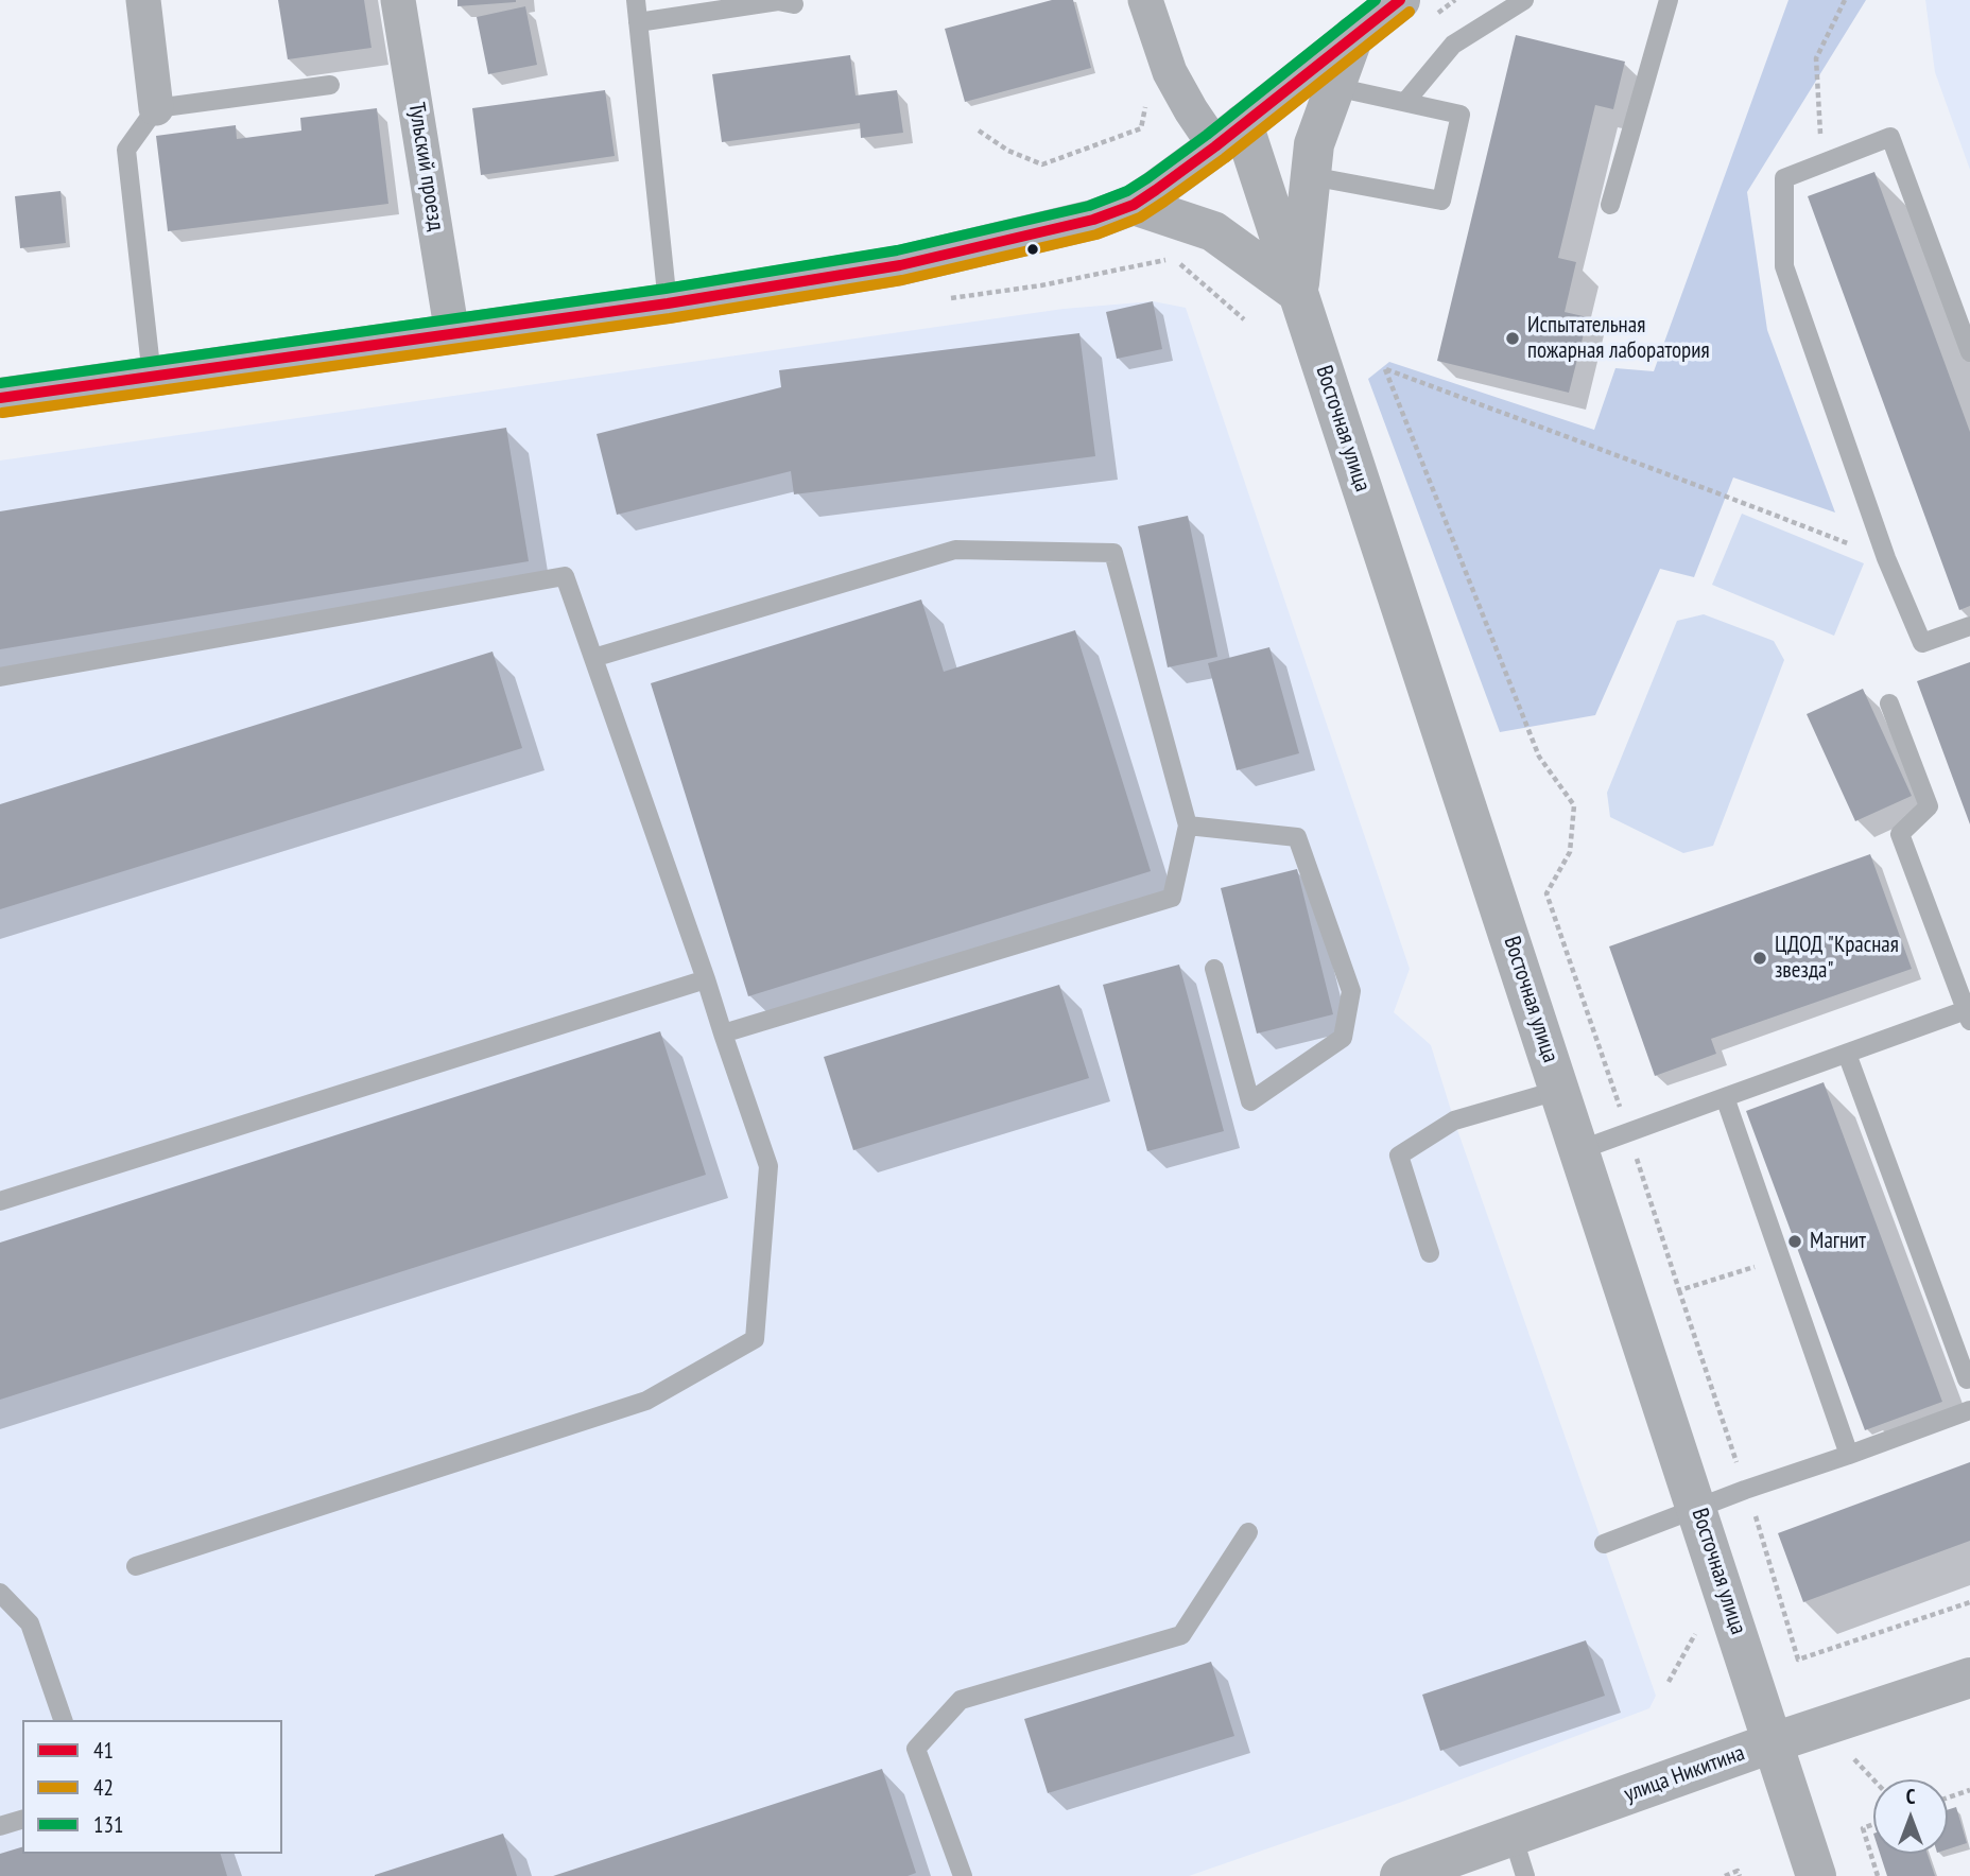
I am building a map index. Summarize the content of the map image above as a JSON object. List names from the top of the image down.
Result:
{
  "streets": {
    "street": ["Тульский проезд", "Восточная улица", "улица Никитина"]
  },
  "crossings": [
    ["Восточная улица", "улица Никитина"]
  ],
  "places": ["Испытательная пожарная лаборатория", "ЦДОД \"Красная звезда\"", "Магнит"],
  "lines": ["transit line 41", "transit line 131", "transit line 42"],
  "legend": ["41", "42", "131"],
  "north": "top"
}
